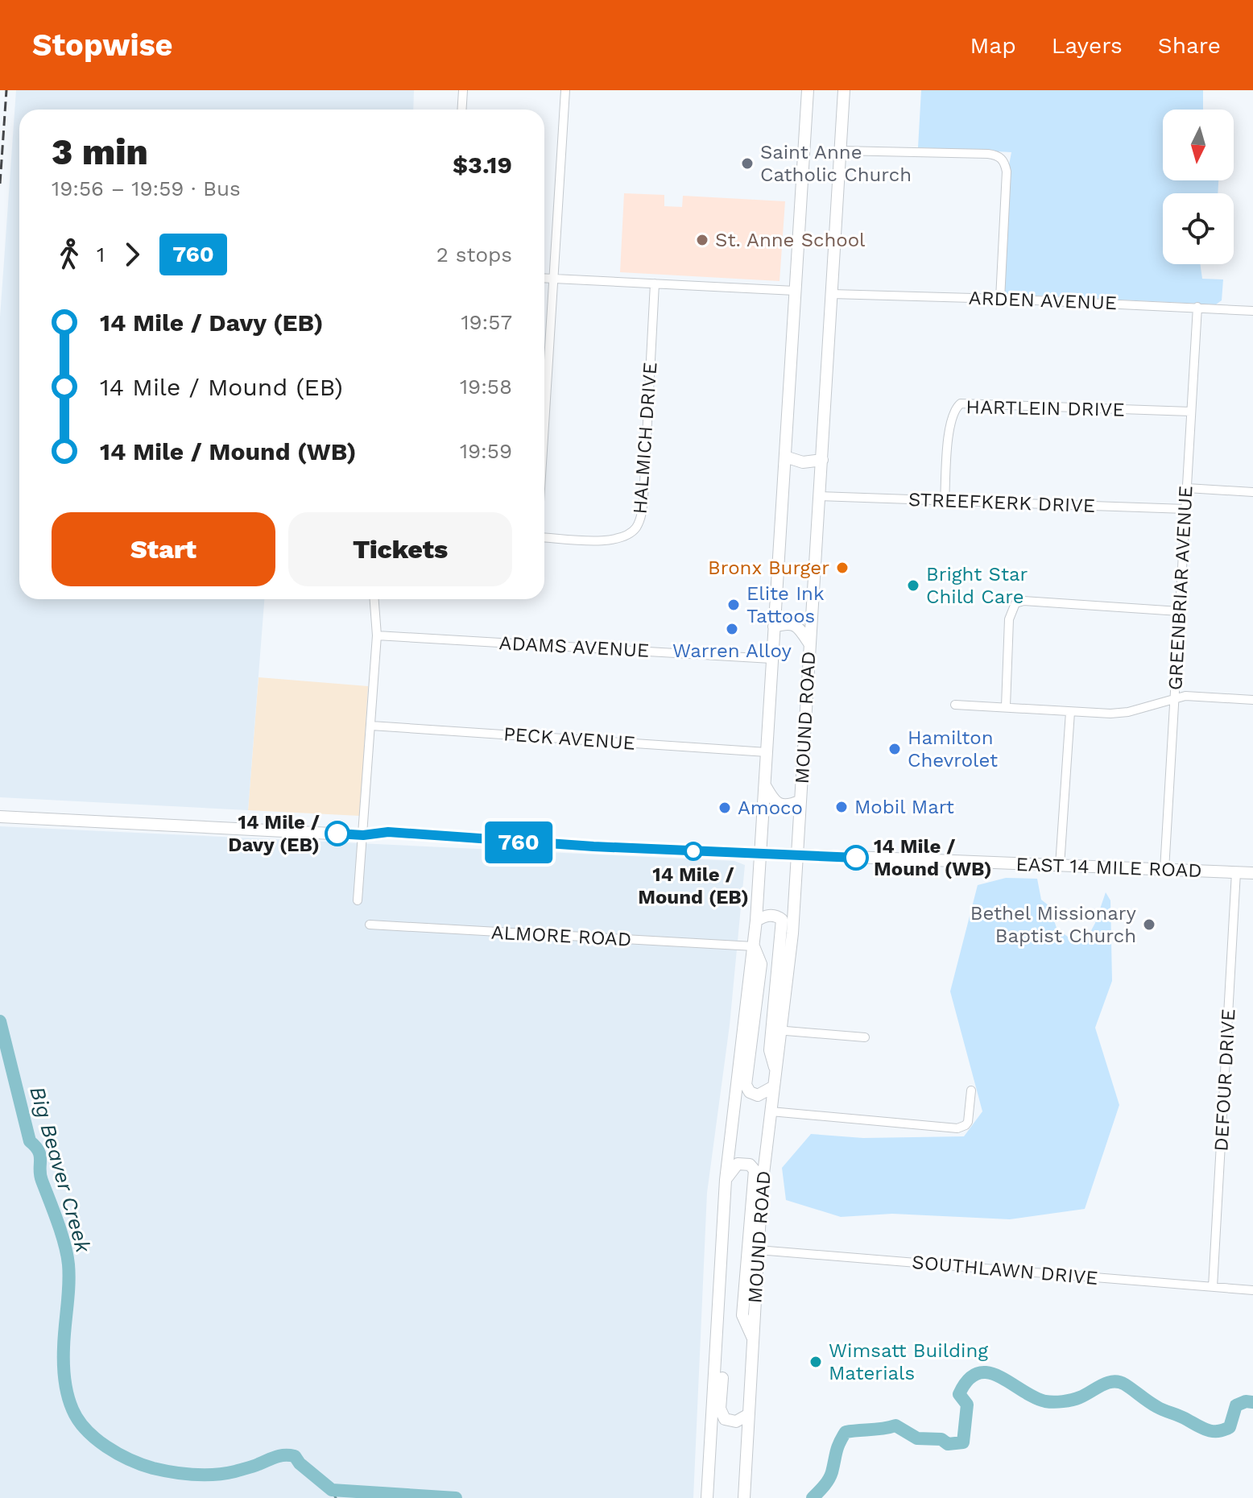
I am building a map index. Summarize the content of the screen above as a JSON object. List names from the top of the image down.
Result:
{
  "streets": {
    "main road": ["MOUND ROAD", "EAST 14 MILE ROAD"],
    "street": [
      "ARDEN AVENUE",
      "HARTLEIN DRIVE",
      "HALMICH DRIVE",
      "STREEFKERK DRIVE",
      "GREENBRIAR AVENUE",
      "ADAMS AVENUE",
      "PECK AVENUE",
      "ALMORE ROAD",
      "DEFOUR DRIVE",
      "SOUTHLAWN DRIVE"
    ]
  },
  "crossings": [
    ["ARDEN AVENUE", "GREENBRIAR AVENUE"],
    ["ARDEN AVENUE", "MOUND ROAD"],
    ["HARTLEIN DRIVE", "STREEFKERK DRIVE"],
    ["HARTLEIN DRIVE", "GREENBRIAR AVENUE"],
    ["STREEFKERK DRIVE", "GREENBRIAR AVENUE"],
    ["STREEFKERK DRIVE", "MOUND ROAD"],
    ["GREENBRIAR AVENUE", "EAST 14 MILE ROAD"],
    ["ADAMS AVENUE", "MOUND ROAD"],
    ["MOUND ROAD", "PECK AVENUE"],
    ["MOUND ROAD", "EAST 14 MILE ROAD"],
    ["MOUND ROAD", "ALMORE ROAD"],
    ["MOUND ROAD", "SOUTHLAWN DRIVE"],
    ["EAST 14 MILE ROAD", "DEFOUR DRIVE"],
    ["DEFOUR DRIVE", "SOUTHLAWN DRIVE"]
  ],
  "water": ["Big Beaver Creek"],
  "places": [
    "Saint Anne Catholic Church",
    "St. Anne School",
    "Bronx Burger",
    "Bright Star Child Care",
    "Elite Ink Tattoos",
    "Warren Alloy",
    "Hamilton Chevrolet",
    "Mobil Mart",
    "Amoco",
    "14 Mile / Davy (EB)",
    "14 Mile / Mound (EB)",
    "14 Mile / Mound (WB)",
    "Bethel Missionary Baptist Church",
    "Wimsatt Building Materials"
  ],
  "lines": ["bus line 760"],
  "north": "bottom",
  "page": {
    "header": "Stopwise",
    "nav": ["Map", "Layers", "Share"],
    "on_map": "760",
    "heading": ["3 min", "19:56 – 19:59 · Bus", "$3.19"],
    "legs": ["1", "760", "2 stops"],
    "list": [
      {
        "name": "14 Mile / Davy (EB)",
        "value": "19:57"
      },
      {
        "name": "14 Mile / Mound (EB)",
        "value": "19:58"
      },
      {
        "name": "14 Mile / Mound (WB)",
        "value": "19:59"
      }
    ],
    "buttons": ["Start", "Tickets"]
  }
}
